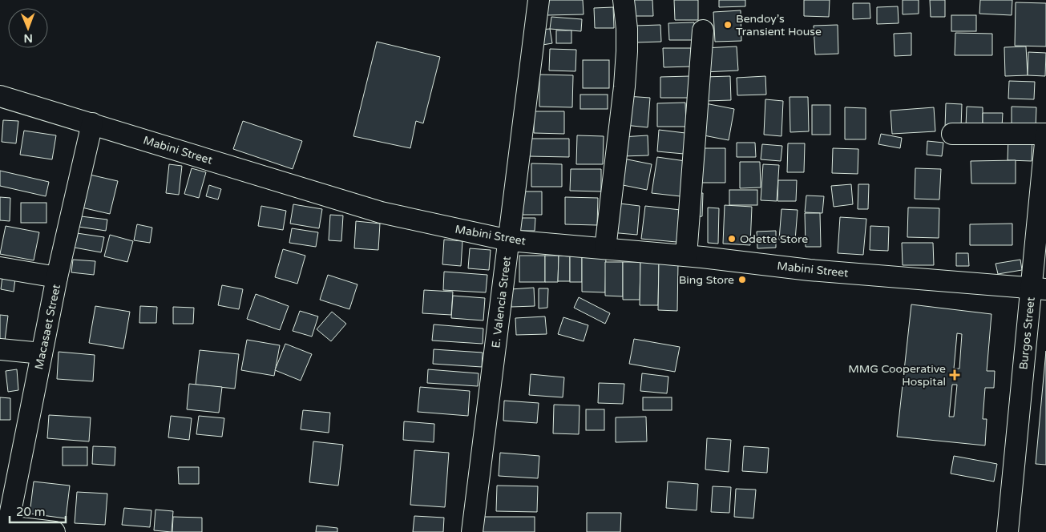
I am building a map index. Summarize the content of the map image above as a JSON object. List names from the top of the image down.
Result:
{
  "streets": {
    "street": [
      "Mabini Street",
      "E. Valencia Street",
      "Macasaet Street",
      "Burgos Street"
    ]
  },
  "crossings": [
    ["Mabini Street", "E. Valencia Street"],
    ["Mabini Street", "Macasaet Street"],
    ["Mabini Street", "Burgos Street"]
  ],
  "places": {
    "other": ["Bendoy’s Transient House", "Odette Store", "Bing Store"],
    "health": ["MMG Cooperative Hospital"]
  },
  "scale_bar": "20 m",
  "north": "bottom"
}
